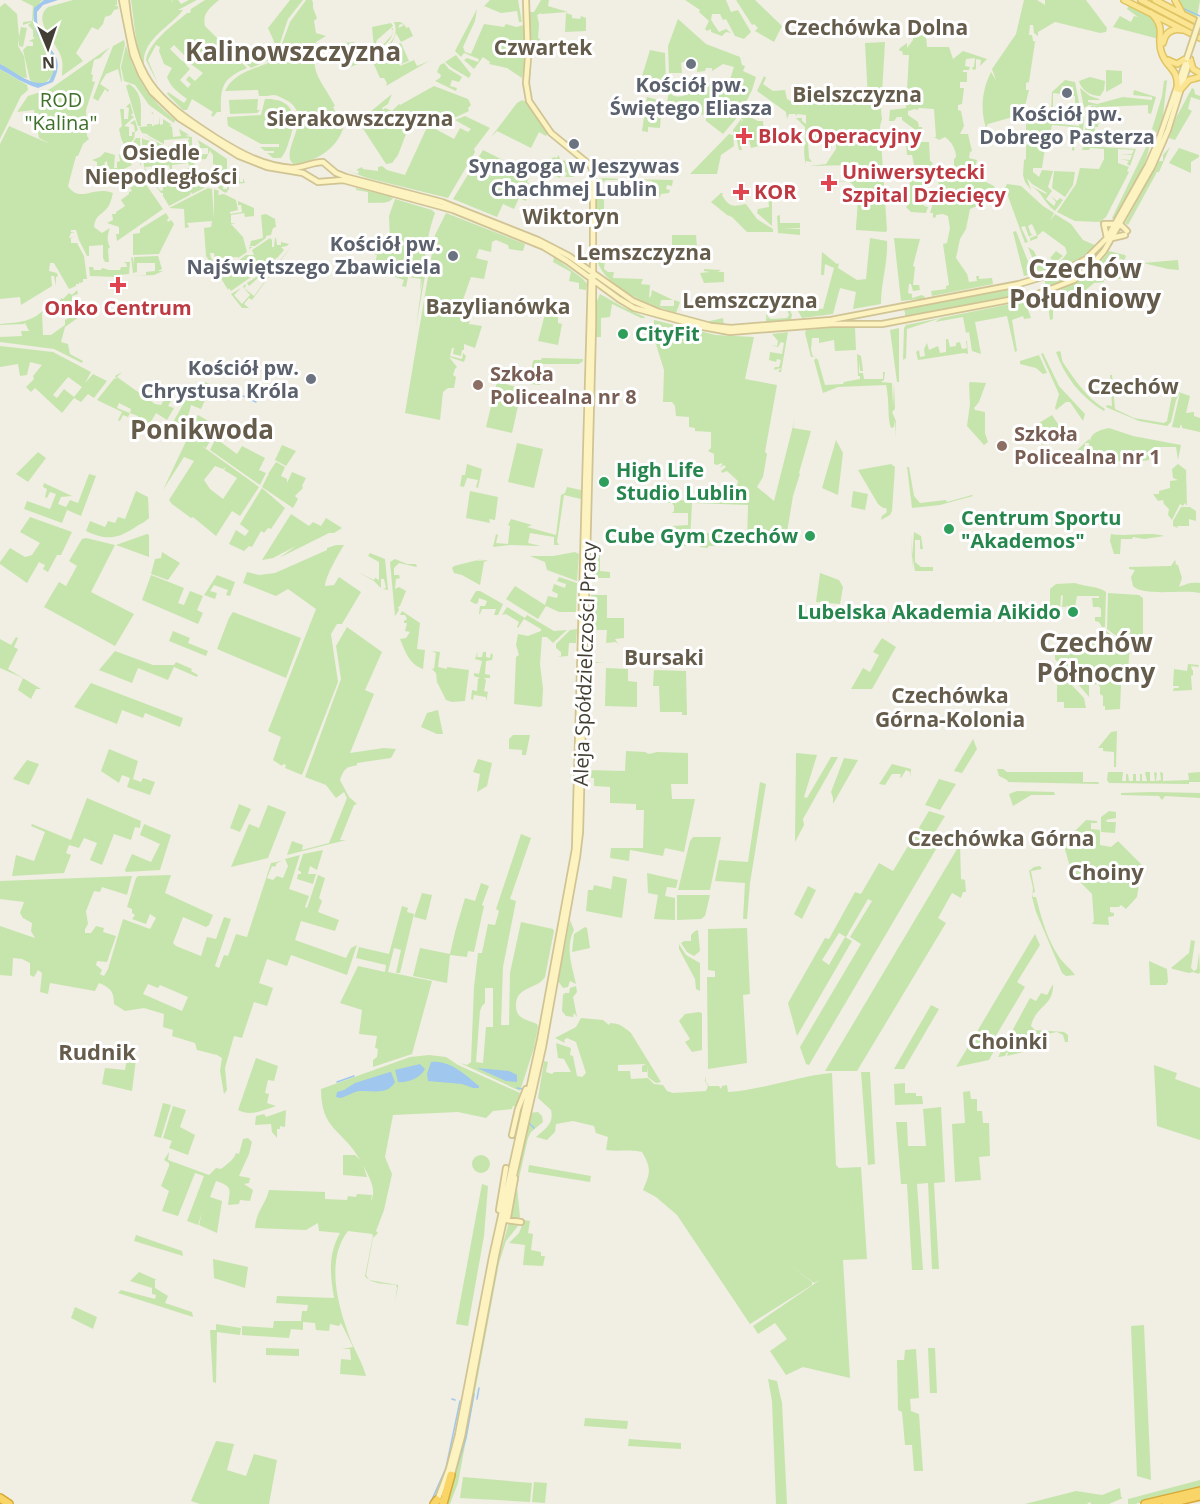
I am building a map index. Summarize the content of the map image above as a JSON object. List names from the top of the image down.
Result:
{
  "streets": {
    "main road": ["Aleja Spółdzielczości Pracy"]
  },
  "districts": [
    "Czechówka Dolna",
    "Czwartek",
    "Kalinowszczyzna",
    "Bielszczyzna",
    "Sierakowszczyzna",
    "Osiedle Niepodległości",
    "Wiktoryn",
    "Lemszczyzna",
    "Czechów Południowy",
    "Lemszczyzna",
    "Bazylianówka",
    "Czechów",
    "Ponikwoda",
    "Czechów Północny",
    "Bursaki",
    "Czechówka Górna-Kolonia",
    "Czechówka Górna",
    "Choiny",
    "Choinki",
    "Rudnik"
  ],
  "parks": ["ROD \"Kalina\""],
  "places": {
    "other": [
      "Kościół pw. Świętego Eliasza",
      "Kościół pw. Dobrego Pasterza",
      "Synagoga w Jeszywas Chachmej Lublin",
      "Kościół pw. Najświętszego Zbawiciela",
      "CityFit",
      "Kościół pw. Chrystusa Króla",
      "Szkoła Policealna nr 8",
      "Szkoła Policealna nr 1",
      "High Life Studio Lublin",
      "Centrum Sportu \"Akademos\"",
      "Cube Gym Czechów",
      "Lubelska Akademia Aikido"
    ],
    "health": [
      "Blok Operacyjny",
      "Uniwersytecki Szpital Dziecięcy",
      "KOR",
      "Onko Centrum"
    ]
  },
  "north": "bottom"
}
